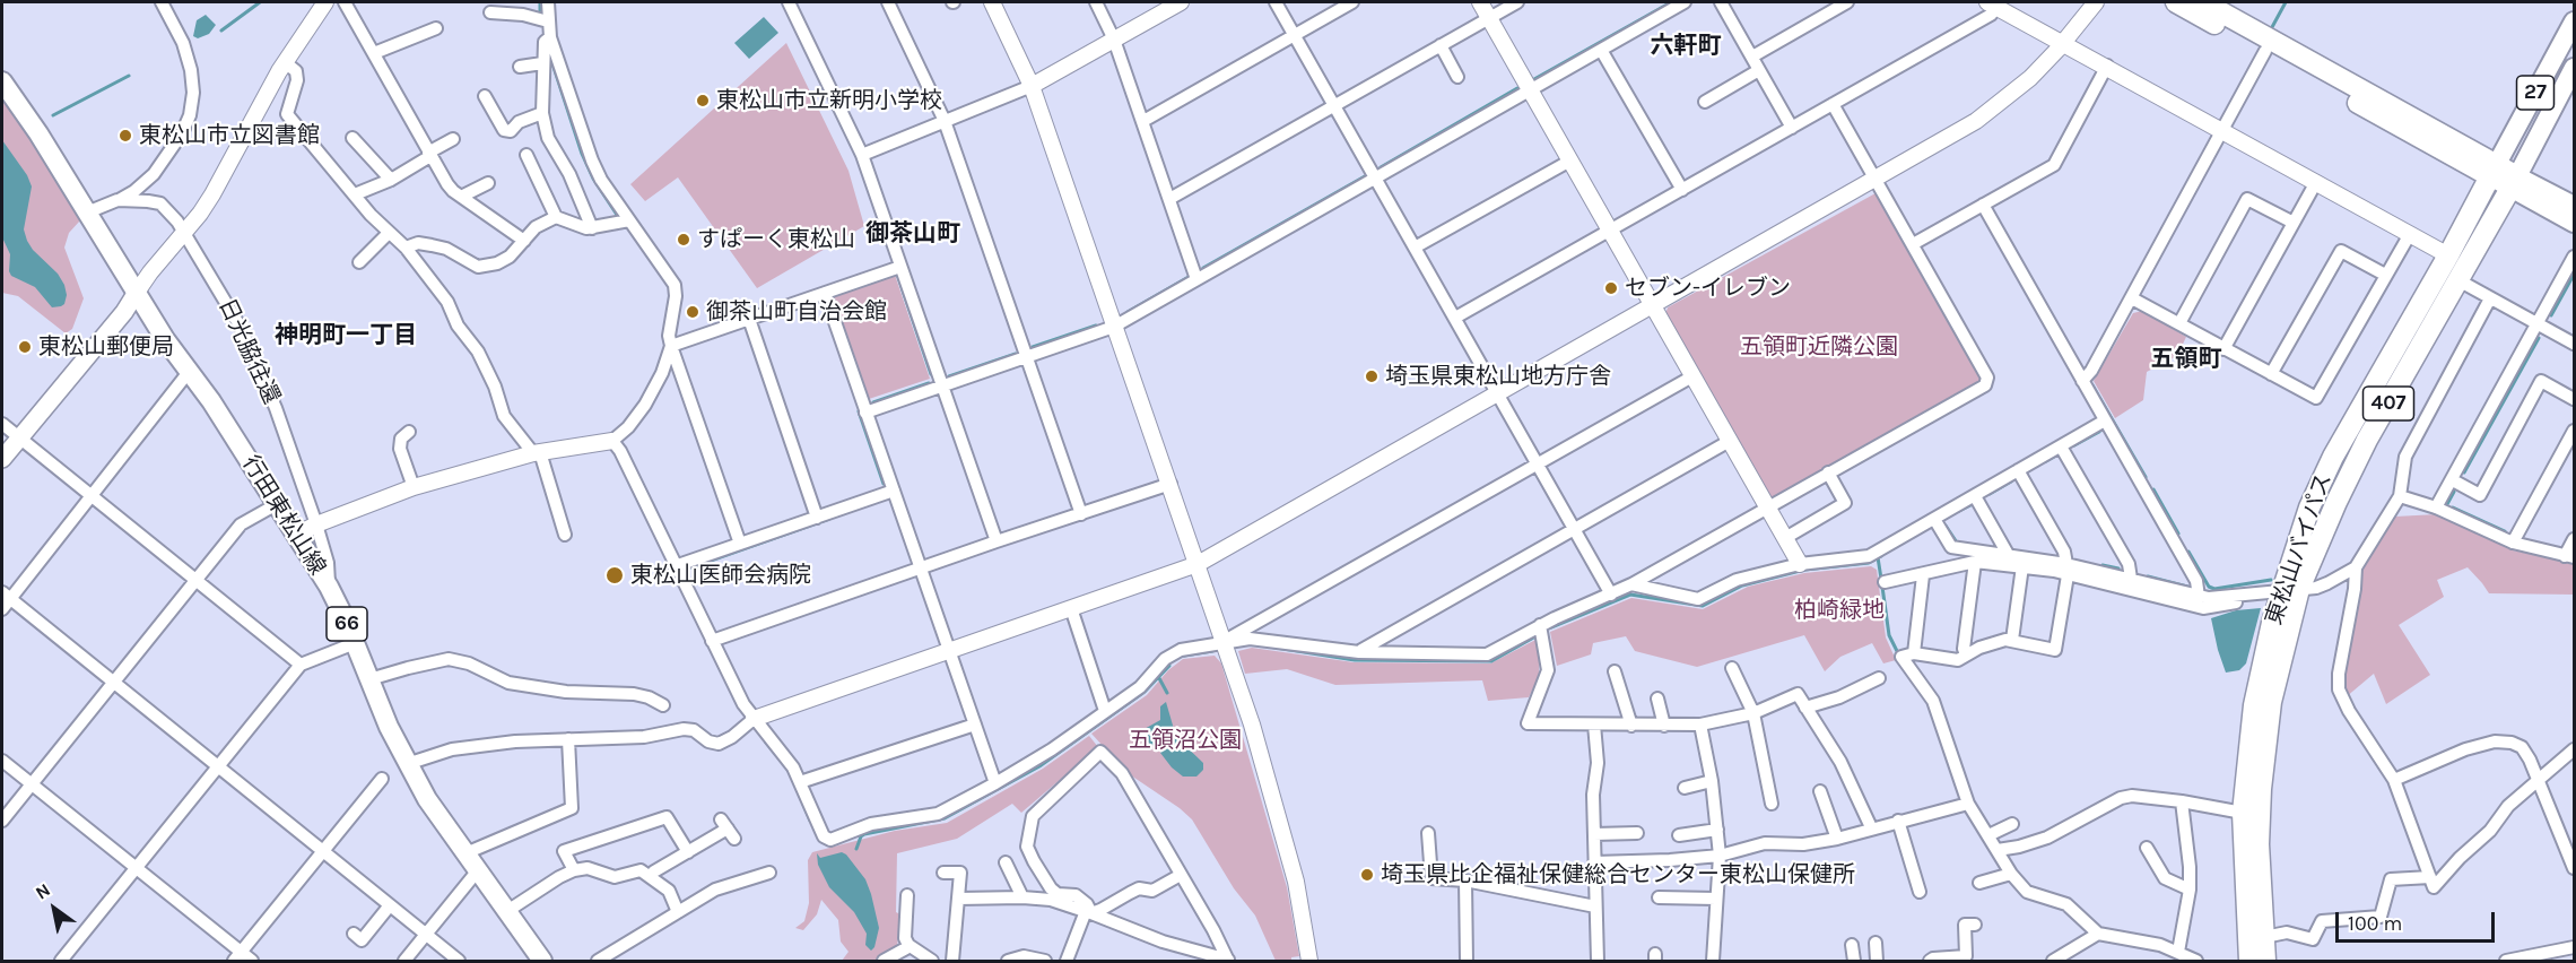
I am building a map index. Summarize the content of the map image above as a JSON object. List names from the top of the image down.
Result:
{
  "streets": {
    "highway": ["407", "東松山バイパス"],
    "main road": ["27", "行田東松山線", "66"],
    "street": ["日光脇往還"]
  },
  "crossings": [
    ["27", "東松山バイパス"],
    ["日光脇往還", "行田東松山線"]
  ],
  "districts": [
    "六軒町",
    "御茶山町",
    "神明町一丁目",
    "五領町"
  ],
  "parks": ["五領町近隣公園", "柏崎緑地", "五領沼公園"],
  "places": [
    "東松山市立新明小学校",
    "東松山市立図書館",
    "すぱーく東松山",
    "セブン-イレブン",
    "御茶山町自治会館",
    "東松山郵便局",
    "埼玉県東松山地方庁舎",
    "東松山医師会病院",
    "埼玉県比企福祉保健総合センター東松山保健所"
  ],
  "scale_bar": "100 m",
  "north": "top left"
}
